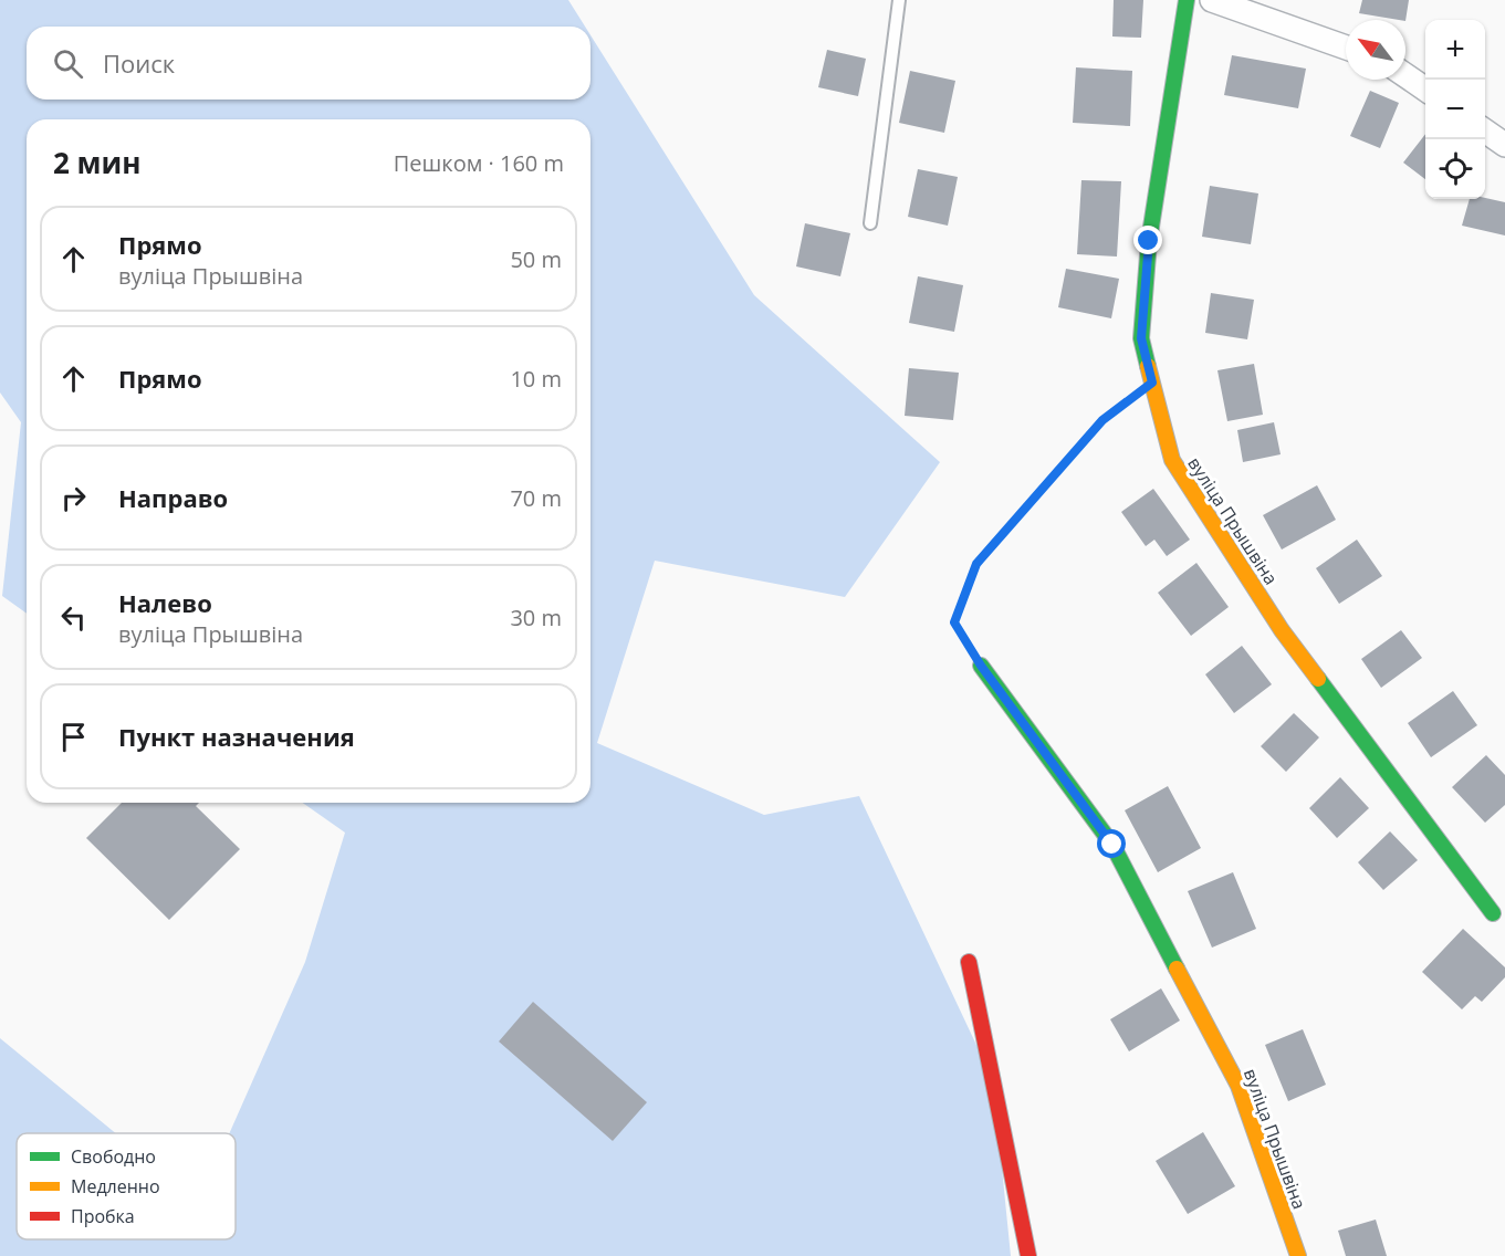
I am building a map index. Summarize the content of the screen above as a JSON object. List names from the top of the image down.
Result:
{
  "streets": {
    "street": ["вуліца Прышвіна"]
  },
  "legend": ["Свободно", "Медленно", "Пробка"],
  "north": "top left",
  "page": {
    "map_buttons": ["+", "−"],
    "search": "Поиск",
    "heading": ["2 мин", "Пешком · 160 m"],
    "list": [
      ["Прямо", "вуліца Прышвіна", "50 m"],
      ["Прямо", "10 m"],
      ["Направо", "70 m"],
      ["Налево", "вуліца Прышвіна", "30 m"],
      "Пункт назначения"
    ]
  }
}
